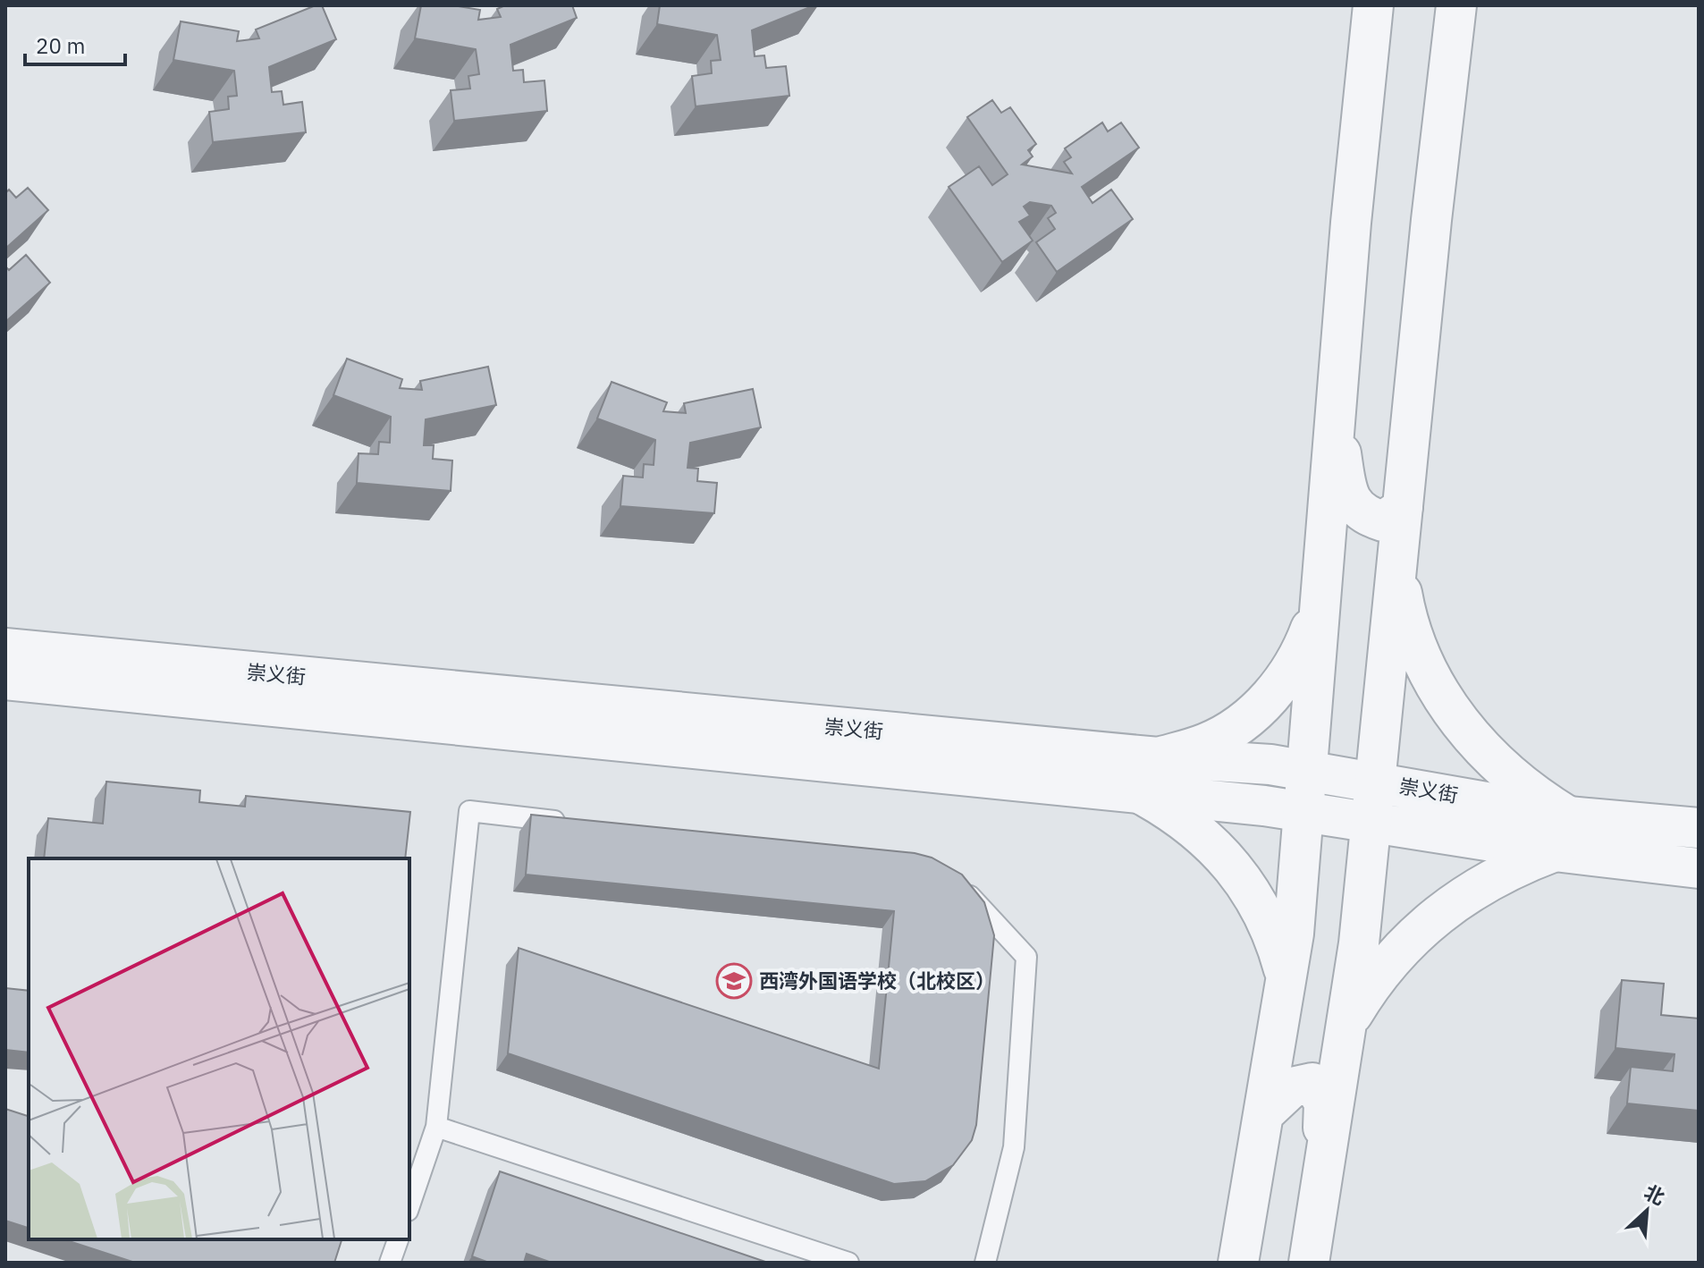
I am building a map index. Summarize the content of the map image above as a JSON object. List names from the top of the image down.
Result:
{
  "streets": {
    "street": ["崇义街"]
  },
  "places": {
    "school or university": ["西湾外国语学校（北校区）"]
  },
  "scale_bar": "20 m",
  "north": "top right"
}
